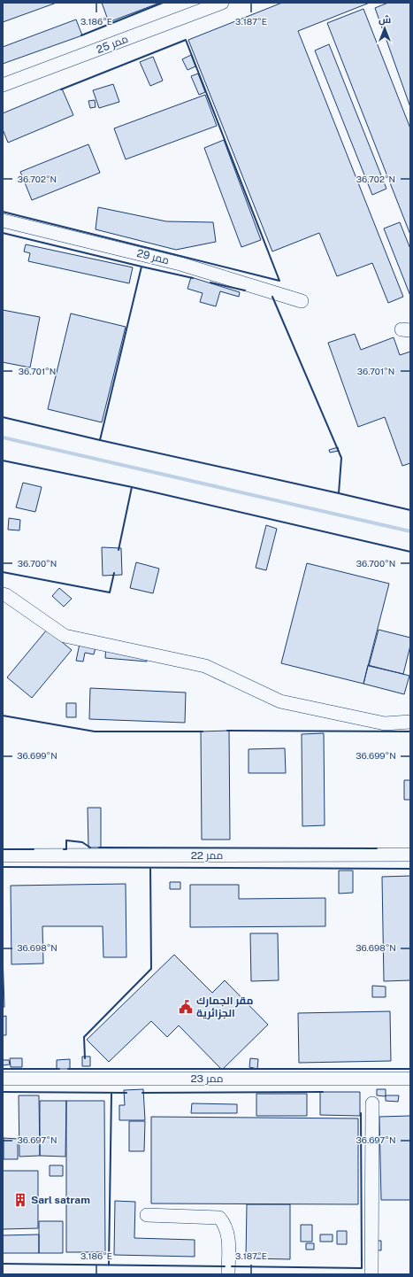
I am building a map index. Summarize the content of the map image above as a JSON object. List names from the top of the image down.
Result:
{
  "streets": {
    "lane": [
      "ممر 25",
      "ممر 29",
      "ممر 22",
      "ممر 23"
    ]
  },
  "places": {
    "public building": ["مقر الجمارك الجزائرية"],
    "building": ["Sarl satram"]
  },
  "north": "top",
  "coordinates": [
    "3.186°E",
    "3.187°E",
    "36.702°N",
    "36.701°N",
    "36.700°N",
    "36.699°N",
    "36.698°N",
    "36.697°N"
  ]
}
